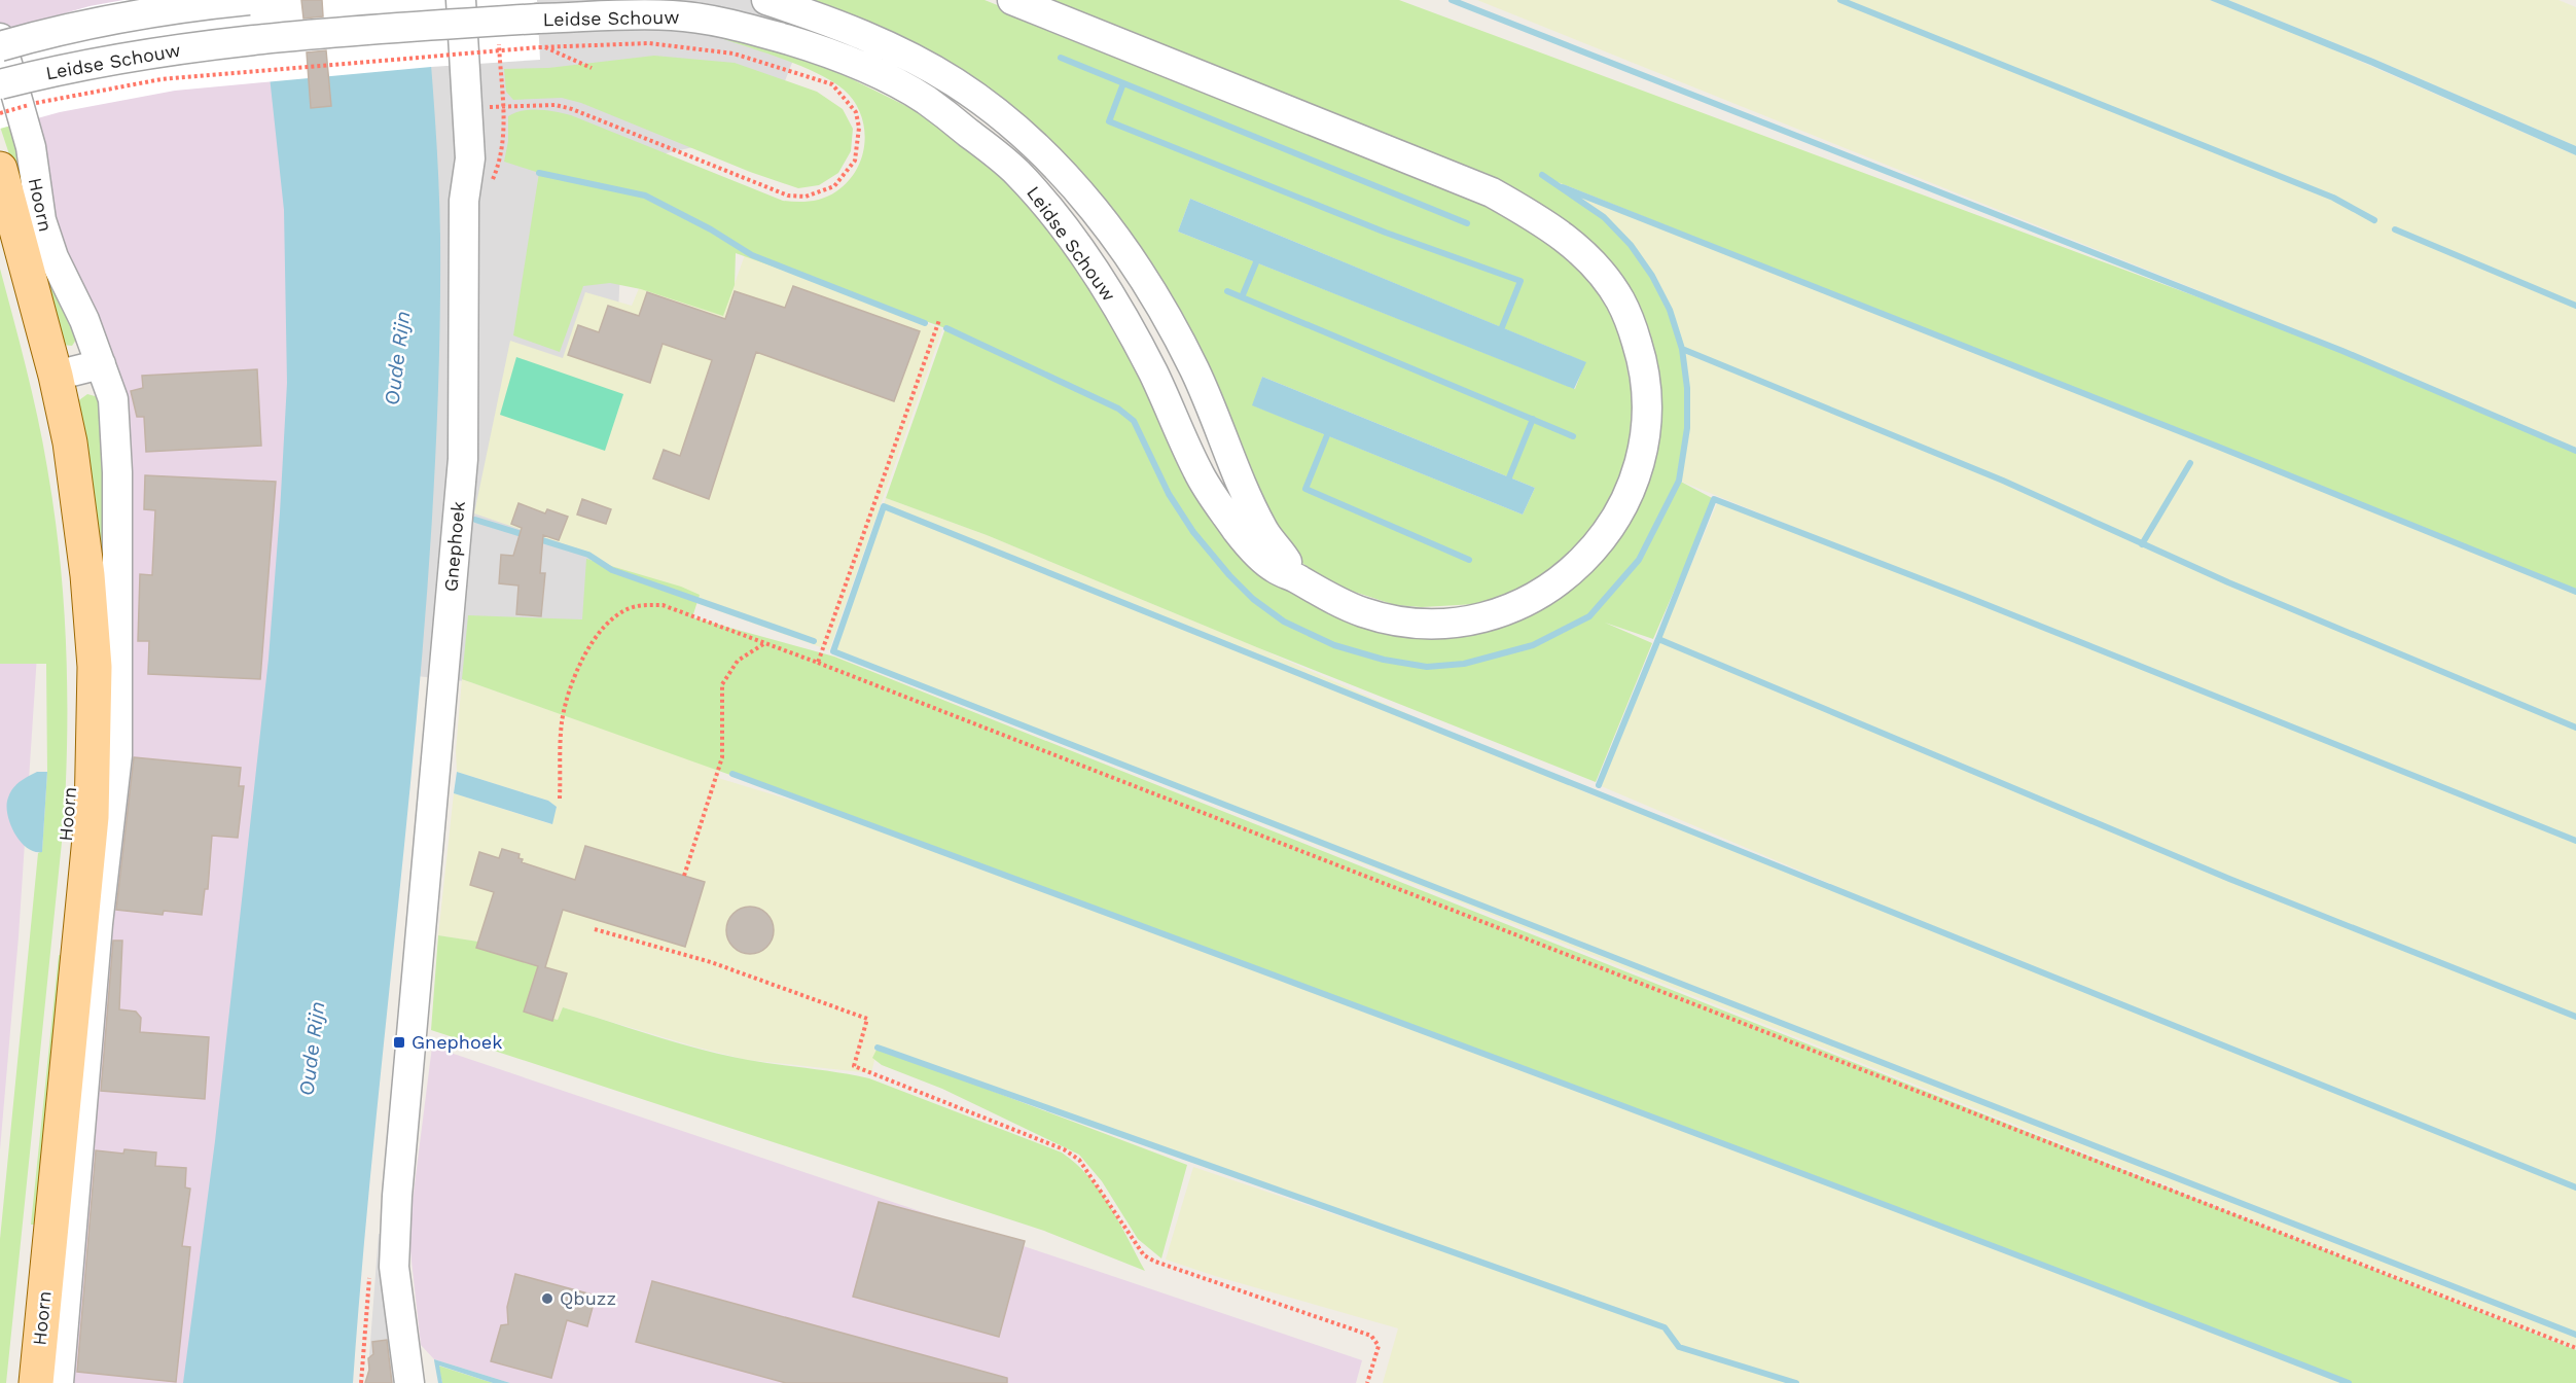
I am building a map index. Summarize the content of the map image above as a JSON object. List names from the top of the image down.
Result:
{
  "streets": {
    "main road": ["Hoorn"],
    "street": ["Leidse Schouw", "Gnephoek"]
  },
  "water": ["Oude Rijn"],
  "places": {
    "transit": ["Gnephoek"],
    "other": ["Qbuzz"]
  }
}
